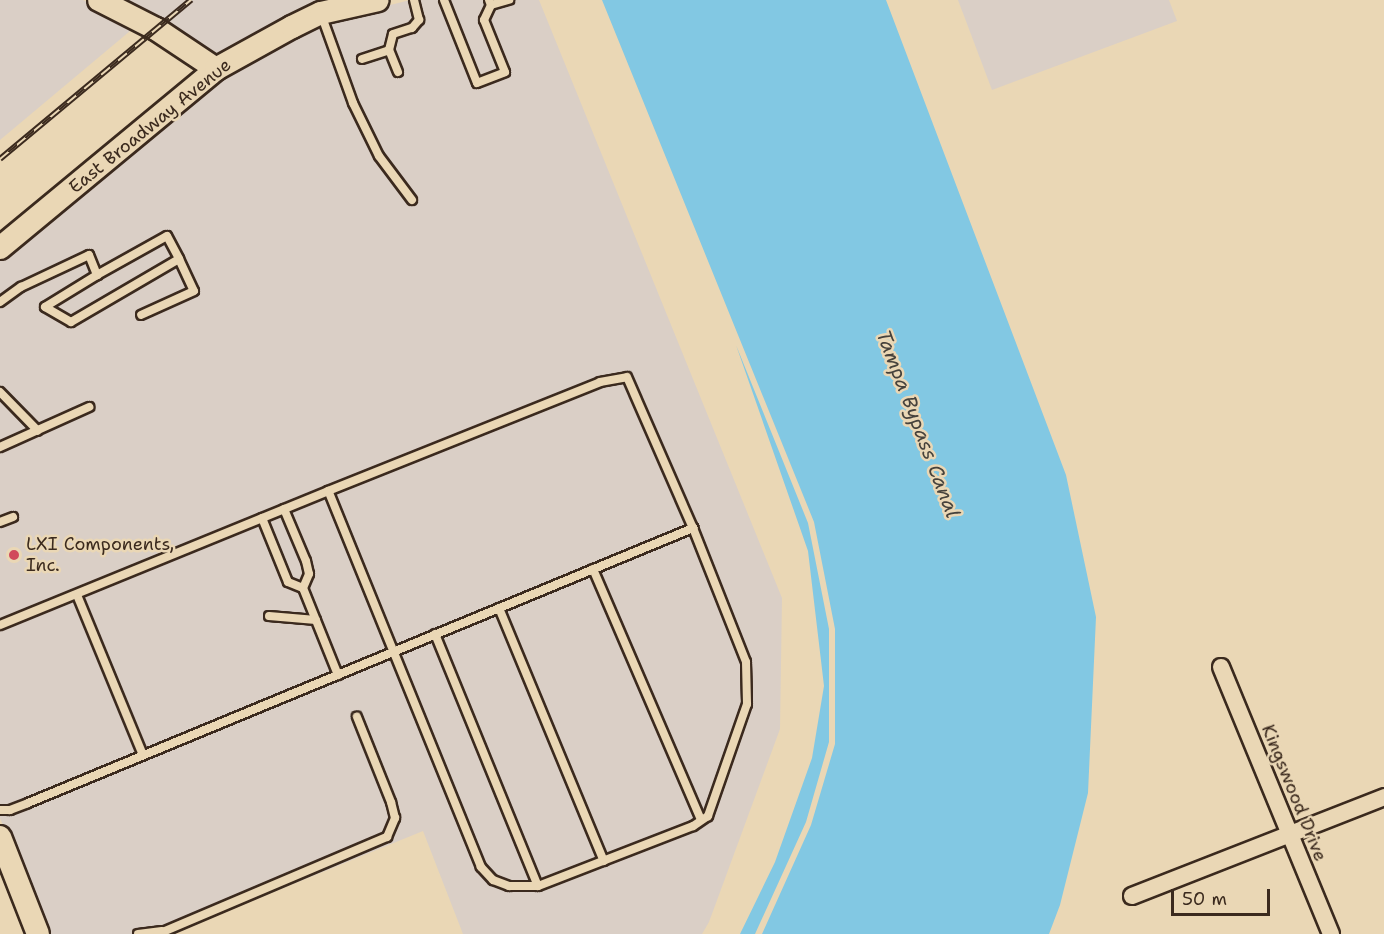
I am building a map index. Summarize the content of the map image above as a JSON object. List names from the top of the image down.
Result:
{
  "streets": {
    "main road": ["East Broadway Avenue"],
    "street": ["Kingswood Drive"]
  },
  "water": ["Tampa Bypass Canal"],
  "places": ["LXI Components, Inc."],
  "scale_bar": "50 m"
}
